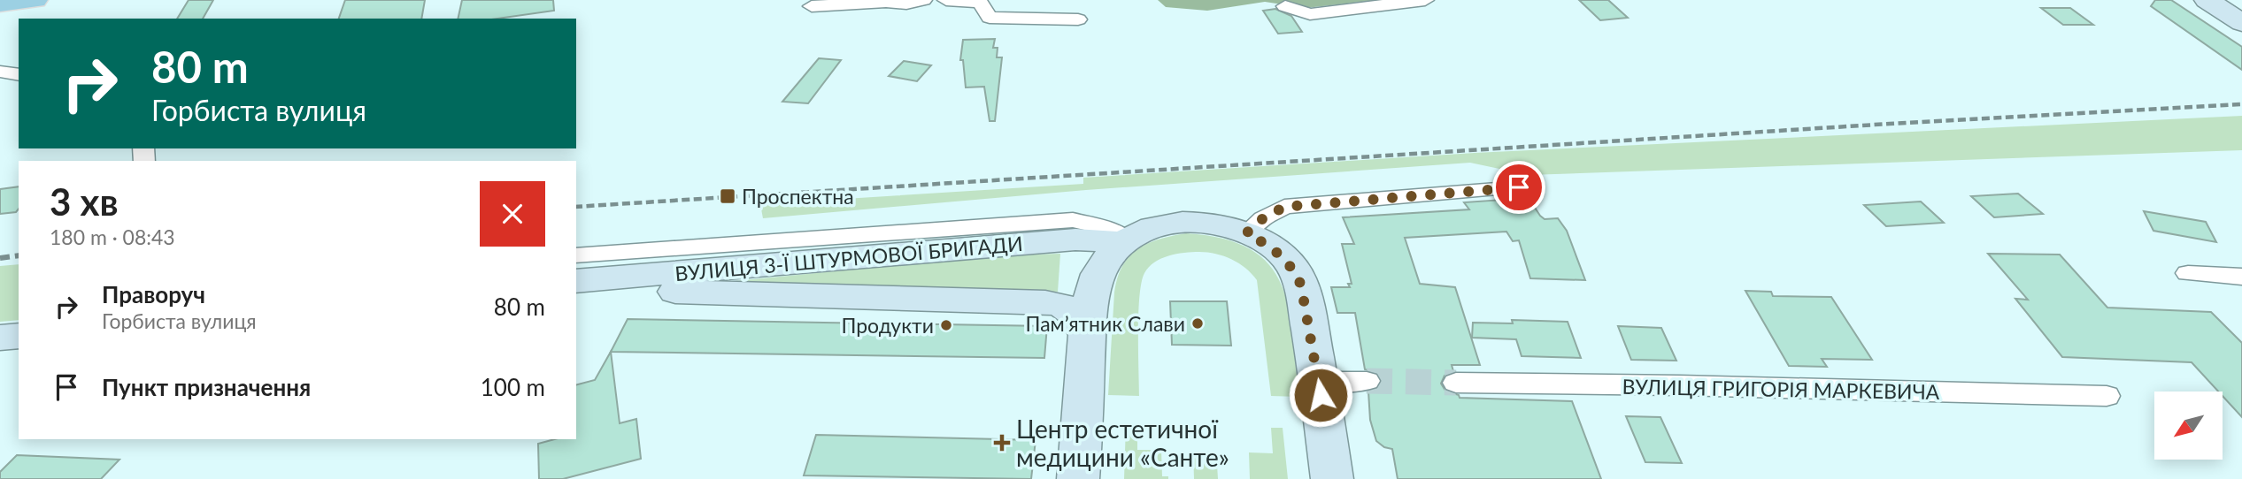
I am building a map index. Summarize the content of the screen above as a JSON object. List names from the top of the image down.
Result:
{
  "streets": {
    "main road": ["ВУЛИЦЯ 3-Ї ШТУРМОВОЇ БРИГАДИ"],
    "street": ["ВУЛИЦЯ ГРИГОРІЯ МАРКЕВИЧА"]
  },
  "places": {
    "transit": ["Проспектна"],
    "other": ["Пам’ятник Слави", "Продукти"],
    "health": ["Центр естетичної медицини «Санте»"]
  },
  "north": "bottom left",
  "page": {
    "turn": ["80 m", "Горбиста вулиця"],
    "heading": ["3 хв", "180 m · 08:43"],
    "list": [
      {
        "name": "Праворуч",
        "note": "Горбиста вулиця",
        "value": "80 m"
      },
      {
        "name": "Пункт призначення",
        "value": "100 m"
      }
    ]
  }
}
